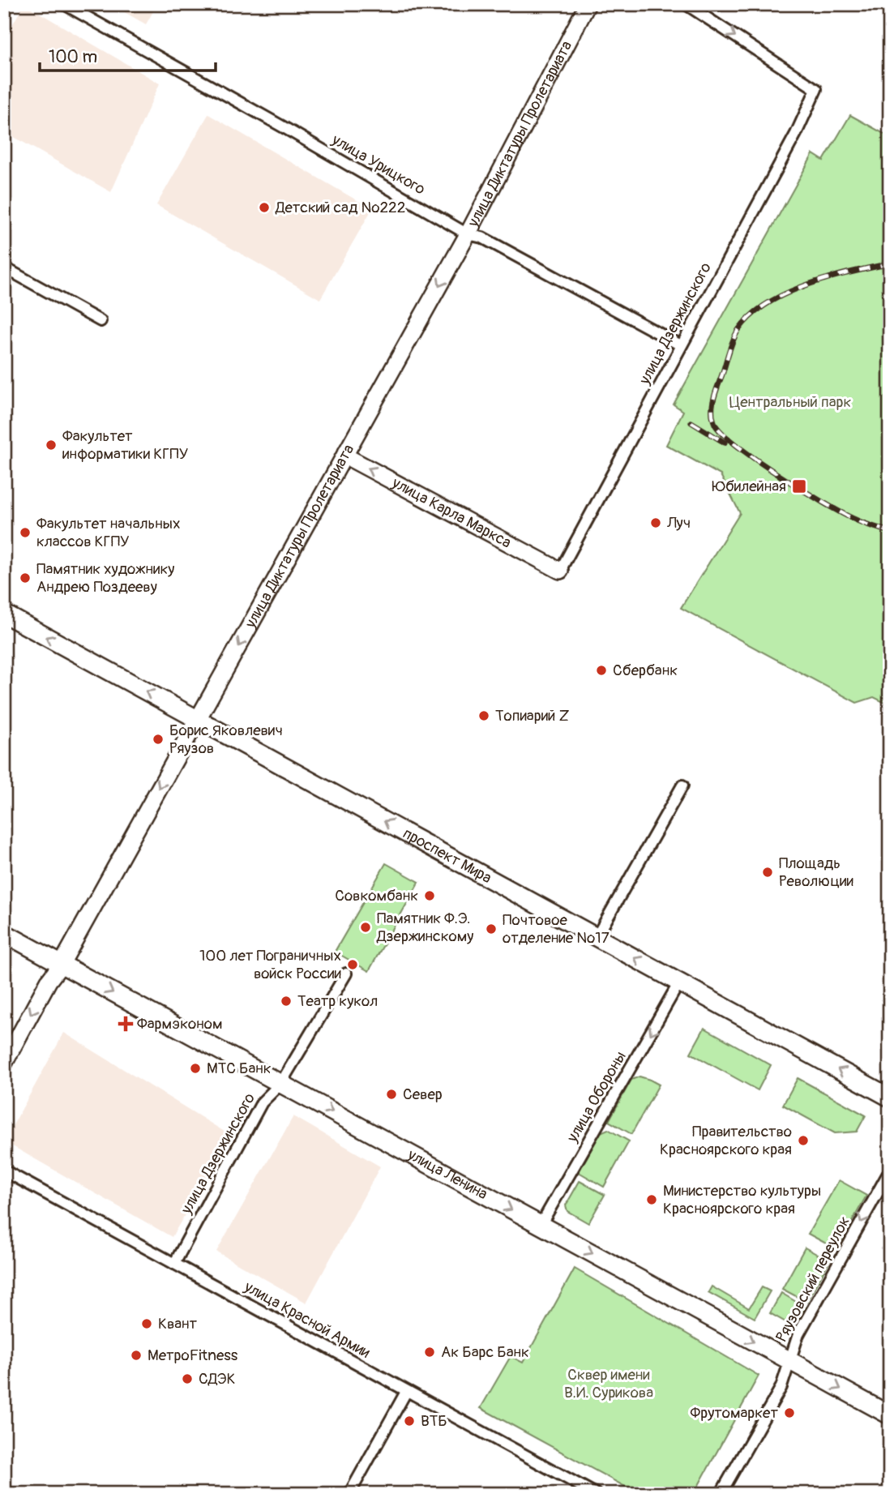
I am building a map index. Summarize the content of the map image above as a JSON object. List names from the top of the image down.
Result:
{
  "streets": {
    "main road": ["проспект Мира", "улица Ленина"],
    "street": [
      "улица Диктатуры Пролетариата",
      "улица Урицкого",
      "улица Дзержинского",
      "улица Карла Маркса",
      "улица Обороны",
      "Ряузовский переулок",
      "улица Красной Армии"
    ]
  },
  "crossings": [
    ["улица Диктатуры Пролетариата", "улица Урицкого"],
    ["улица Диктатуры Пролетариата", "улица Карла Маркса"],
    ["улица Диктатуры Пролетариата", "проспект Мира"],
    ["улица Диктатуры Пролетариата", "улица Ленина"],
    ["улица Урицкого", "улица Дзержинского"],
    ["улица Дзержинского", "улица Карла Маркса"],
    ["улица Дзержинского", "улица Ленина"],
    ["улица Дзержинского", "улица Красной Армии"],
    ["проспект Мира", "улица Обороны"],
    ["улица Обороны", "улица Ленина"],
    ["улица Ленина", "Ряузовский переулок"]
  ],
  "one_way": [
    "улица Диктатуры Пролетариата",
    "улица Карла Маркса",
    "проспект Мира",
    "улица Обороны",
    "улица Ленина",
    "Ряузовский переулок"
  ],
  "parks": ["Центральный парк", "Сквер имени В.И. Сурикова"],
  "places": {
    "other": [
      "Детский сад №222",
      "Факультет информатики КГПУ",
      "Луч",
      "Факультет начальных классов КГПУ",
      "Памятник художнику Андрею Поздееву",
      "Сбербанк",
      "Топиарий Z",
      "Борис Яковлевич Ряузов",
      "Площадь Революции",
      "Совкомбанк",
      "Памятник Ф.Э. Дзержинскому",
      "Почтовое отделение №17",
      "100 лет Пограничных войск России",
      "Театр кукол",
      "МТС Банк",
      "Север",
      "Правительство Красноярского края",
      "Министерство культуры Красноярского края",
      "Квант",
      "Ак Барс Банк",
      "МетроFitness",
      "СДЭК",
      "Фрутомаркет",
      "ВТБ"
    ],
    "transit": ["Юбилейная"],
    "health": ["Фармэконом"]
  },
  "scale_bar": "100 m"
}
